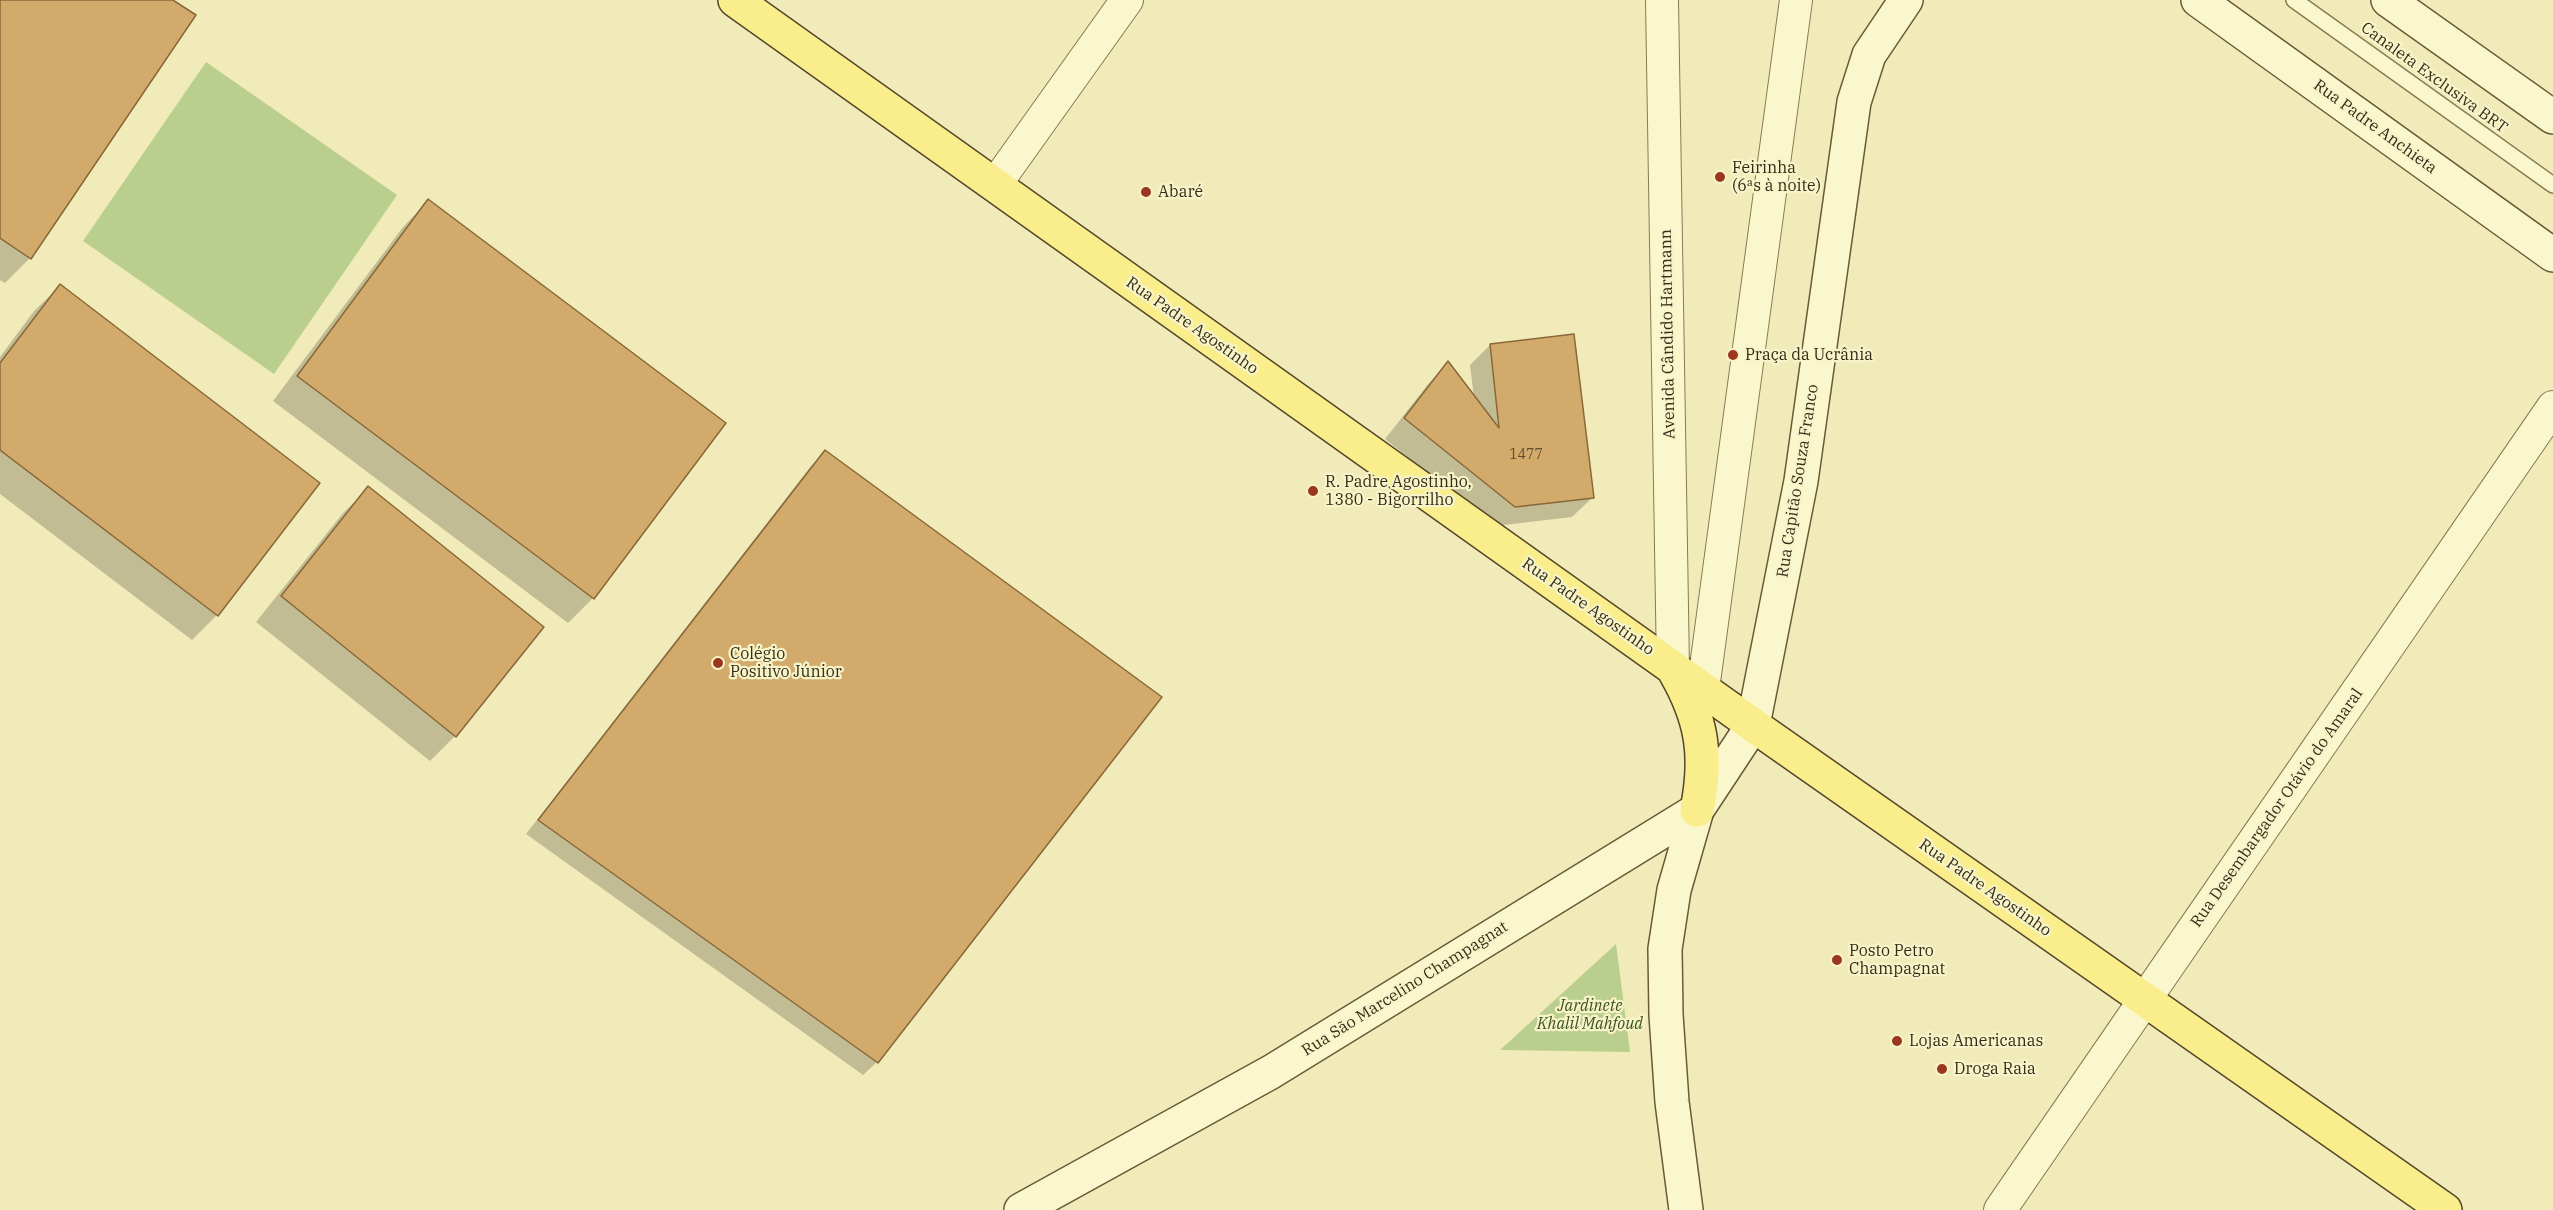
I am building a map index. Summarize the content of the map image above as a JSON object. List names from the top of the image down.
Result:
{
  "streets": {
    "main road": [
      "Rua Padre Anchieta",
      "Rua Padre Agostinho",
      "Rua Capitão Souza Franco",
      "Rua São Marcelino Champagnat"
    ],
    "street": ["Avenida Cândido Hartmann", "Rua Desembargador Otávio do Amaral"],
    "lane": ["Canaleta Exclusiva BRT"]
  },
  "crossings": [
    ["Rua Padre Agostinho", "Avenida Cândido Hartmann"],
    ["Rua Padre Agostinho", "Rua Capitão Souza Franco"],
    ["Rua Padre Agostinho", "Rua Desembargador Otávio do Amaral"],
    ["Rua Padre Agostinho", "Rua São Marcelino Champagnat"],
    ["Rua Capitão Souza Franco", "Rua São Marcelino Champagnat"]
  ],
  "parks": ["Jardinete Khalil Mahfoud"],
  "places": [
    "Feirinha (6ªs à noite)",
    "Abaré",
    "Praça da Ucrânia",
    "R. Padre Agostinho, 1380 - Bigorrilho",
    "Colégio Positivo Júnior",
    "Posto Petro Champagnat",
    "Lojas Americanas",
    "Droga Raia"
  ],
  "house_numbers": ["1477"]
}
